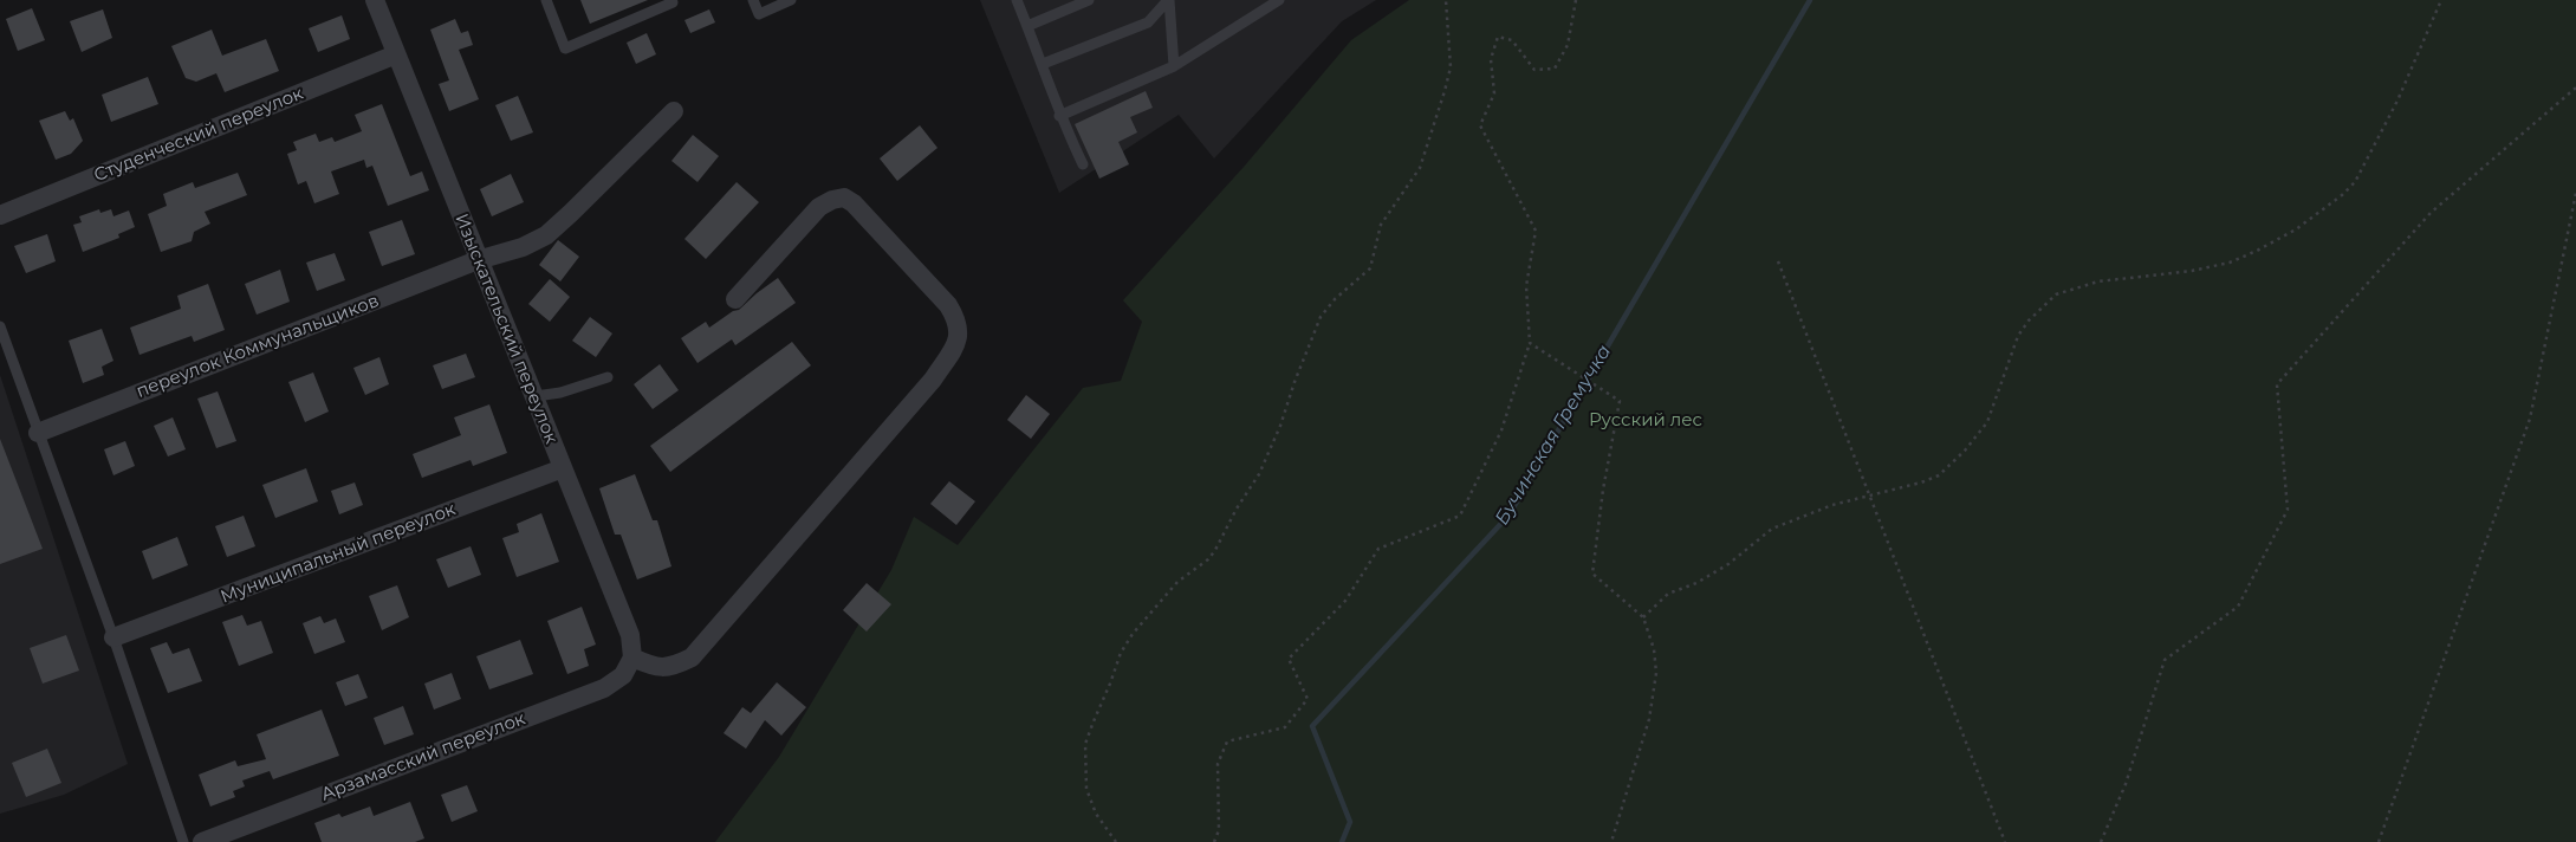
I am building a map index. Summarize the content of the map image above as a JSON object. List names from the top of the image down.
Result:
{
  "streets": {
    "street": [
      "Студенческий переулок",
      "Изыскательский переулок",
      "переулок Коммунальщиков",
      "Муниципальный переулок",
      "Арзамасский переулок"
    ]
  },
  "crossings": [
    ["Студенческий переулок", "Изыскательский переулок"],
    ["Изыскательский переулок", "переулок Коммунальщиков"],
    ["Изыскательский переулок", "Муниципальный переулок"],
    ["Изыскательский переулок", "Арзамасский переулок"]
  ],
  "water": ["Бучинская Гремучка"],
  "parks": ["Русский лес"]
}
